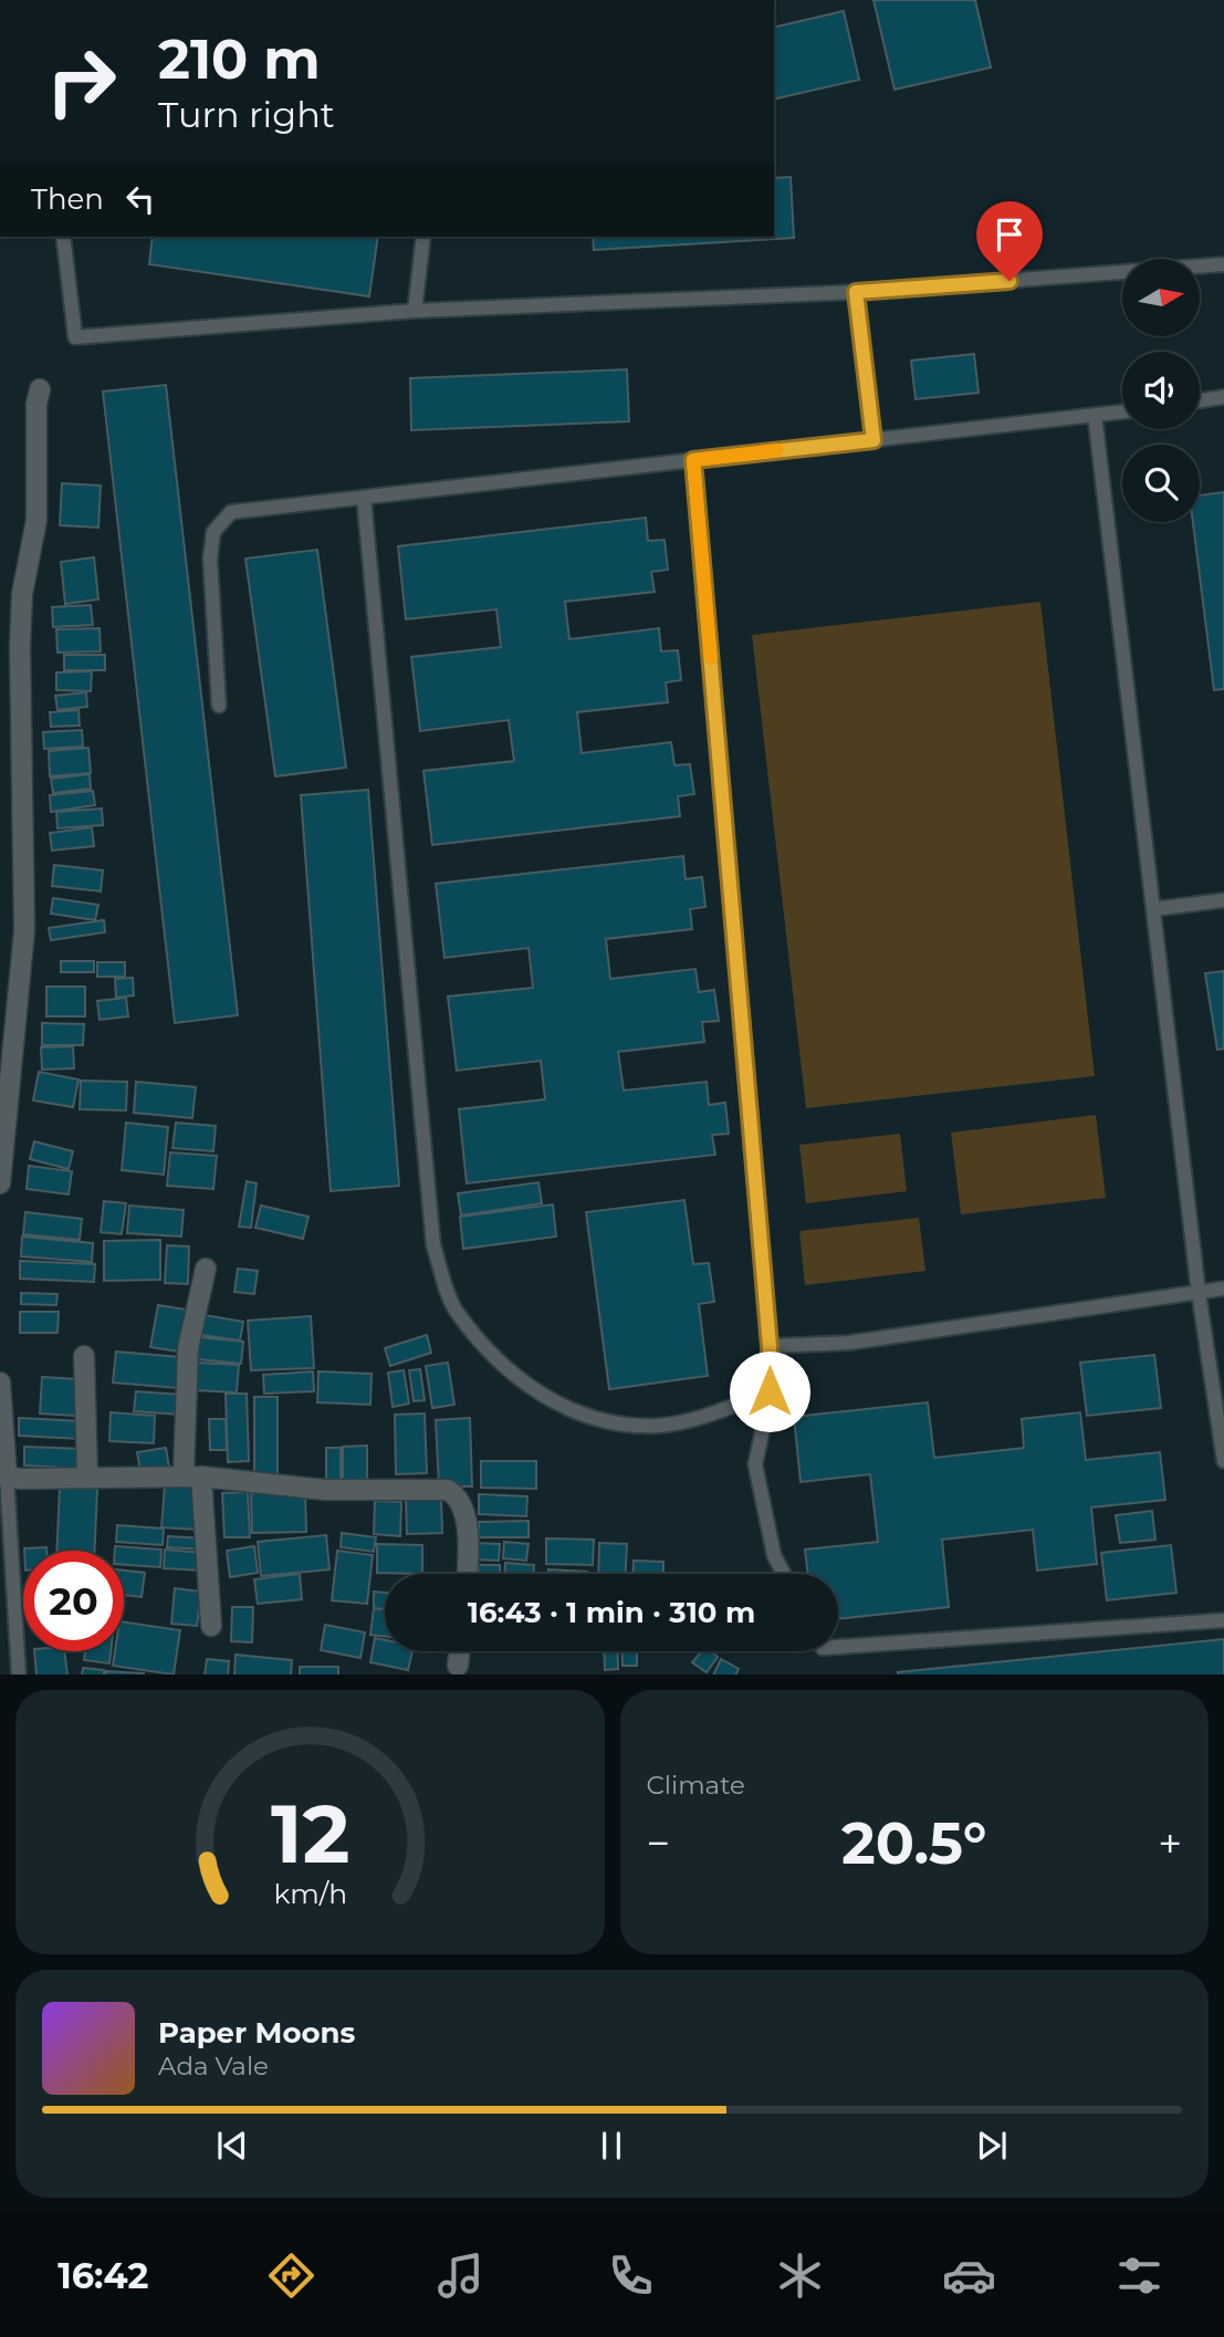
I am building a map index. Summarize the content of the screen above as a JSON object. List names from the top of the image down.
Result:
{
  "north": "right",
  "page": {
    "turn": ["210 m", "Turn right"],
    "then": "Then",
    "limit": "20",
    "trip": "16:43 · 1 min · 310 m",
    "tile": "Climate",
    "heat": ["−", "20.5°", "+"],
    "song": ["Paper Moons", "Ada Vale"],
    "tabs": "16:42",
    "gauge": ["12", "km/h"]
  }
}
